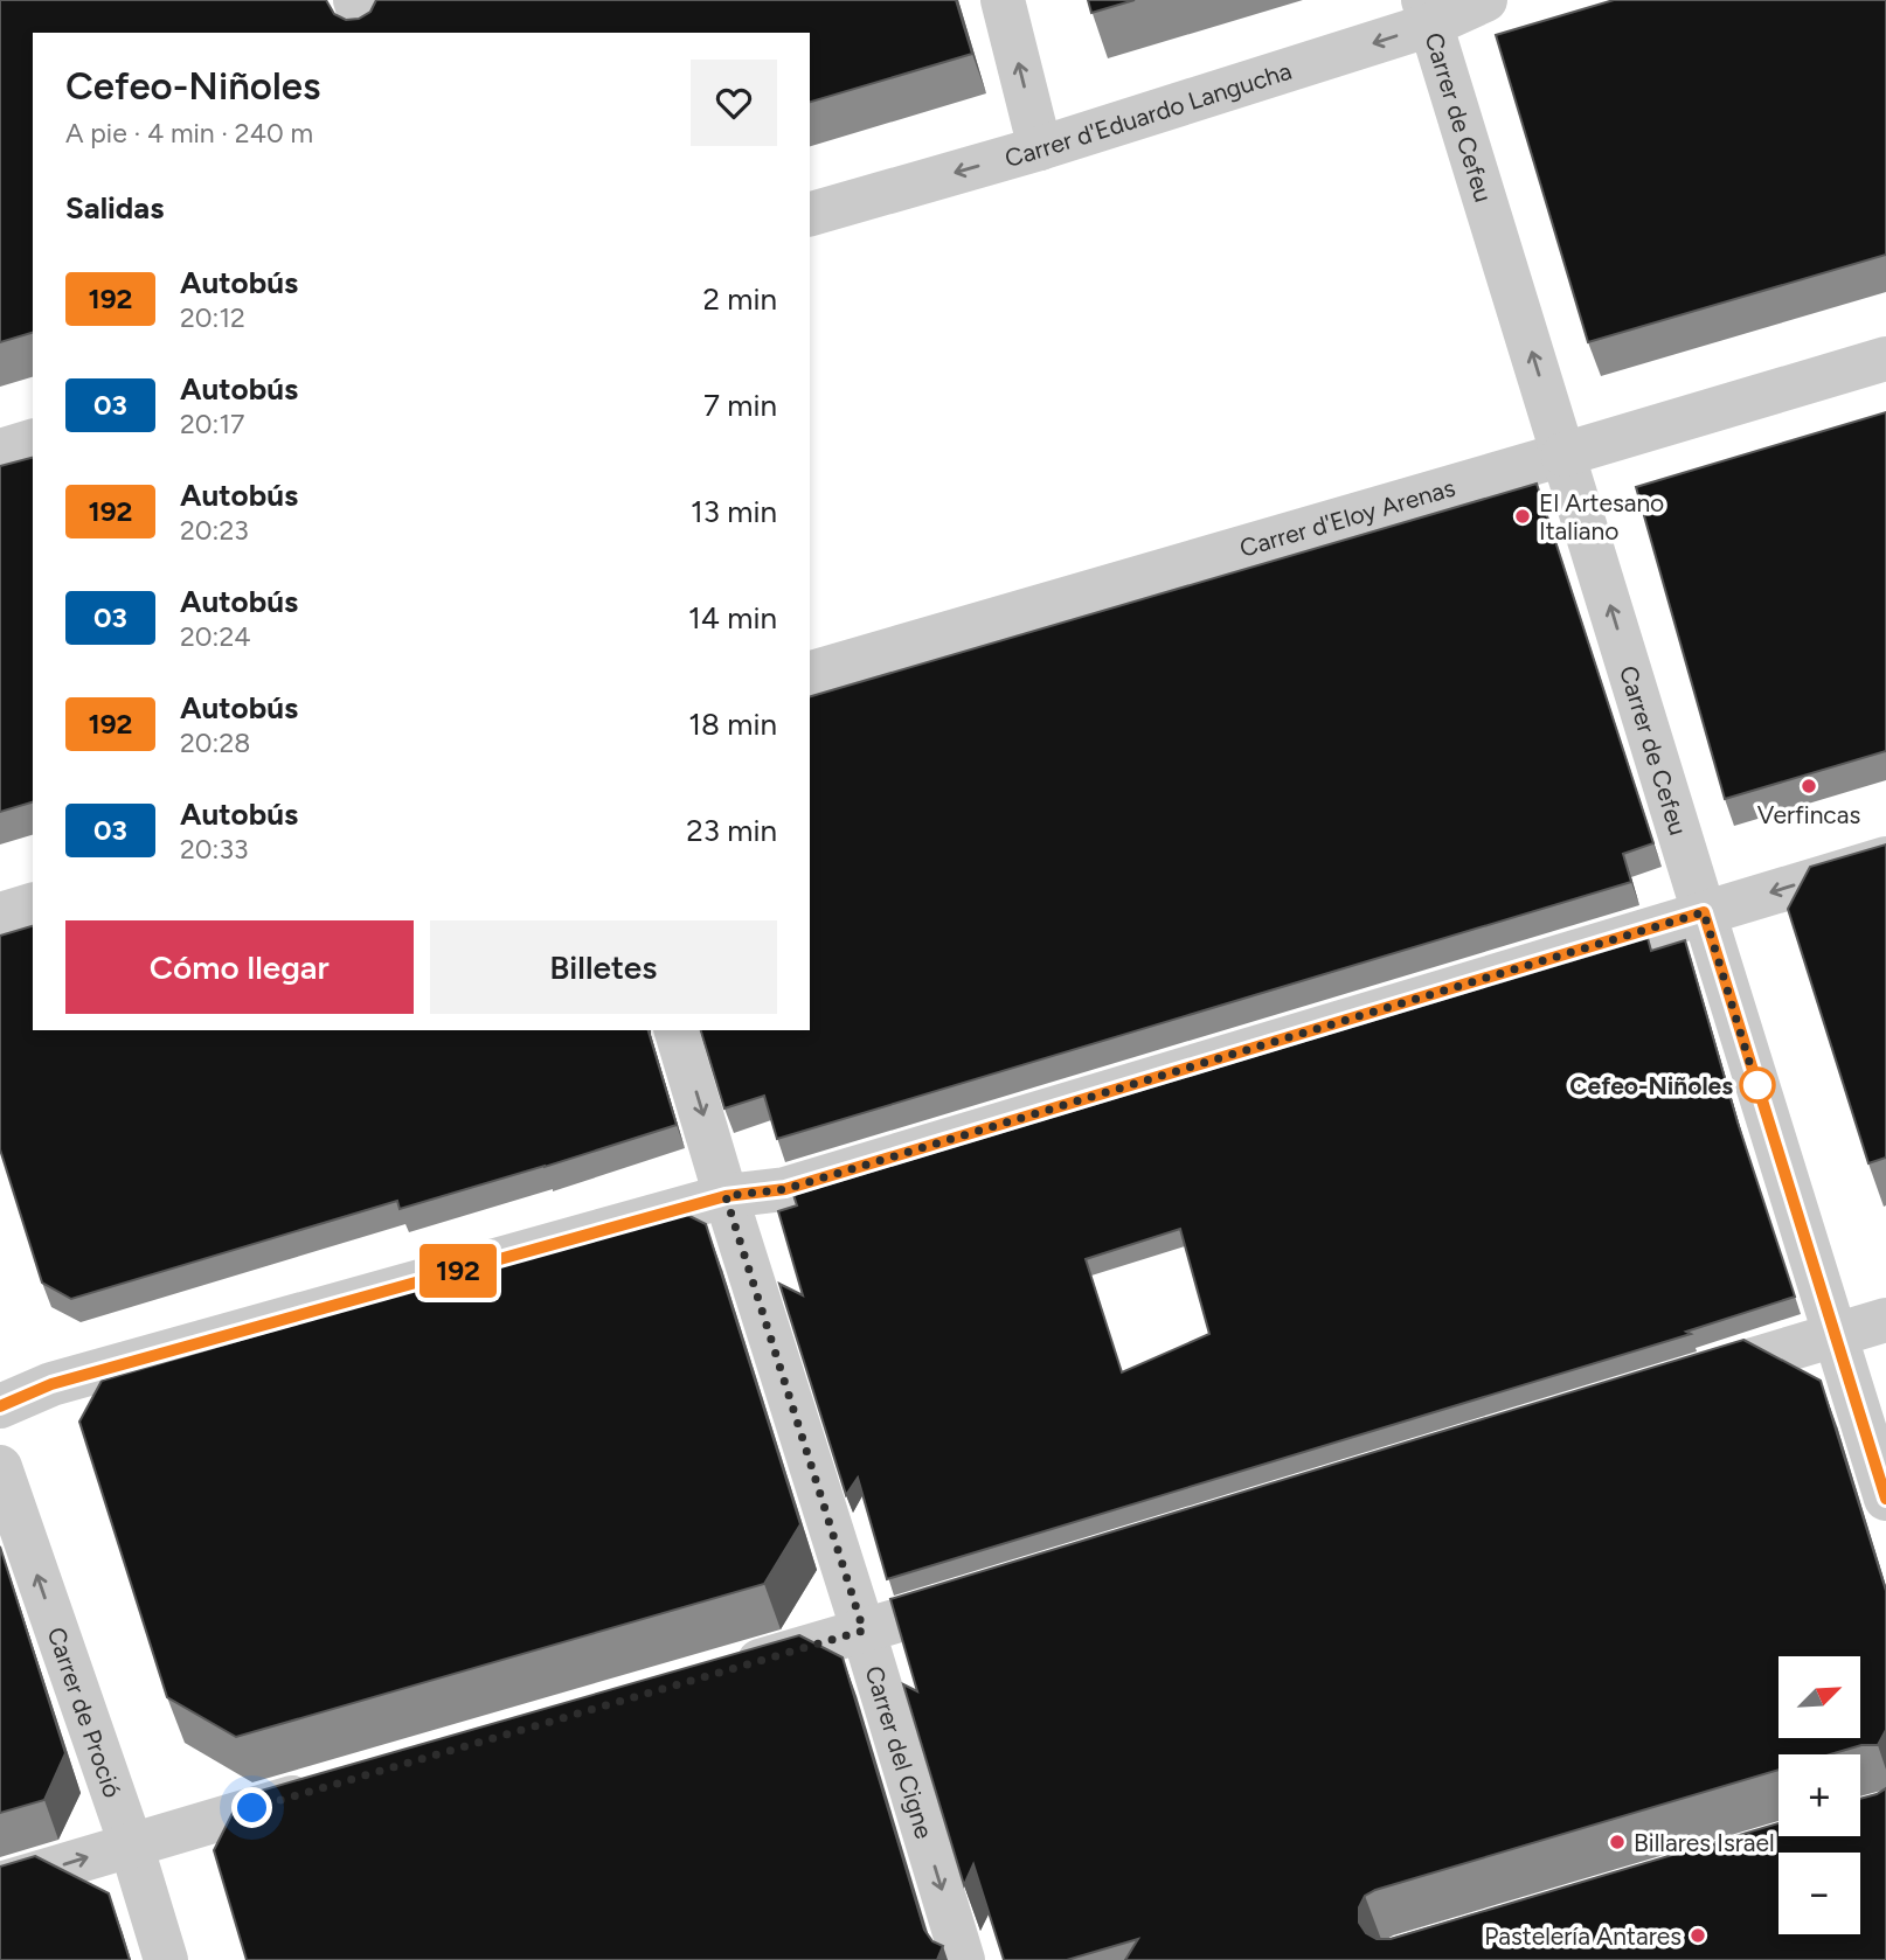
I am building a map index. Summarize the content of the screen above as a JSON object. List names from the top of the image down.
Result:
{
  "streets": {
    "street": [
      "Carrer d'Eduardo Langucha",
      "Carrer de Cefeu",
      "Carrer d'Eloy Arenas",
      "Carrer de Proció",
      "Carrer del Cigne"
    ]
  },
  "crossings": [
    ["Carrer d'Eduardo Langucha", "Carrer de Cefeu"],
    ["Carrer de Cefeu", "Carrer d'Eloy Arenas"]
  ],
  "one_way": [
    "Carrer d'Eduardo Langucha",
    "Carrer de Cefeu",
    "Carrer de Proció",
    "Carrer del Cigne"
  ],
  "places": [
    "El Artesano Italiano",
    "Verfincas",
    "Cefeo-Niñoles",
    "Billares Israel",
    "Pastelería Antares"
  ],
  "lines": ["bus line 192"],
  "north": "top right",
  "page": {
    "on_map": "192",
    "heading": [
      ["Cefeo-Niñoles", "A pie · 4 min · 240 m"],
      "Salidas"
    ],
    "list": [
      {
        "mark": "192",
        "name": "Autobús",
        "note": "20:12",
        "value": "2 min"
      },
      {
        "mark": "03",
        "name": "Autobús",
        "note": "20:17",
        "value": "7 min"
      },
      {
        "mark": "192",
        "name": "Autobús",
        "note": "20:23",
        "value": "13 min"
      },
      {
        "mark": "03",
        "name": "Autobús",
        "note": "20:24",
        "value": "14 min"
      },
      {
        "mark": "192",
        "name": "Autobús",
        "note": "20:28",
        "value": "18 min"
      },
      {
        "mark": "03",
        "name": "Autobús",
        "note": "20:33",
        "value": "23 min"
      }
    ],
    "buttons": ["Cómo llegar", "Billetes"],
    "map_buttons": ["+", "−"]
  }
}
